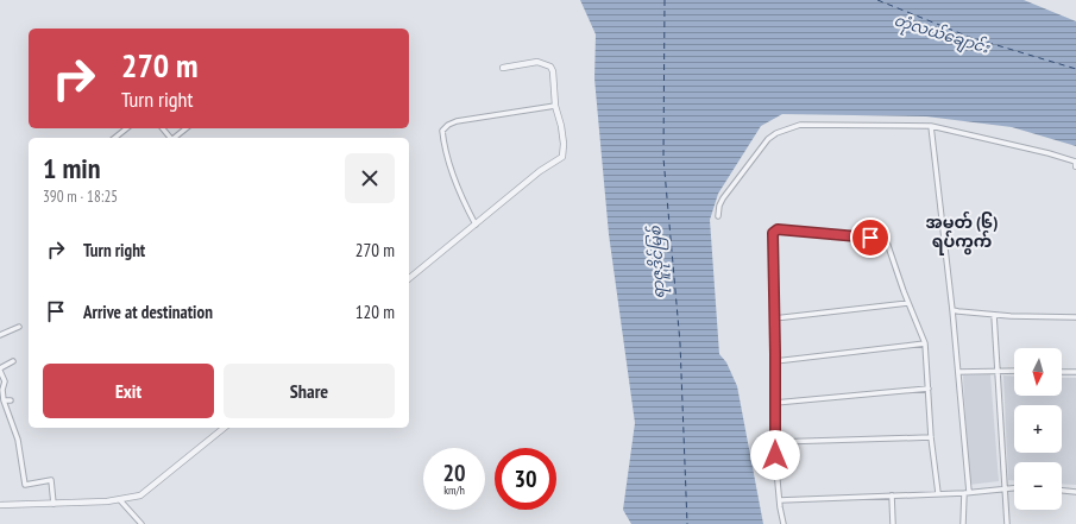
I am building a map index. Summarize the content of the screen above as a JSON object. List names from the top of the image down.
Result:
{
  "districts": ["အမှတ် (၆) ရပ်ကွက်"],
  "water": ["တုံလယ်ချောင်း", "ရာဇူဒိုင်မြစ်"],
  "north": "bottom",
  "page": {
    "turn": ["270 m", "Turn right"],
    "heading": ["1 min", "390 m · 18:25"],
    "list": [
      {
        "name": "Turn right",
        "value": "270 m"
      },
      {
        "name": "Arrive at destination",
        "value": "120 m"
      }
    ],
    "map_buttons": ["+", "−"],
    "buttons": ["Exit", "Share"],
    "speed": "20 km/h",
    "limit": "30"
  }
}
